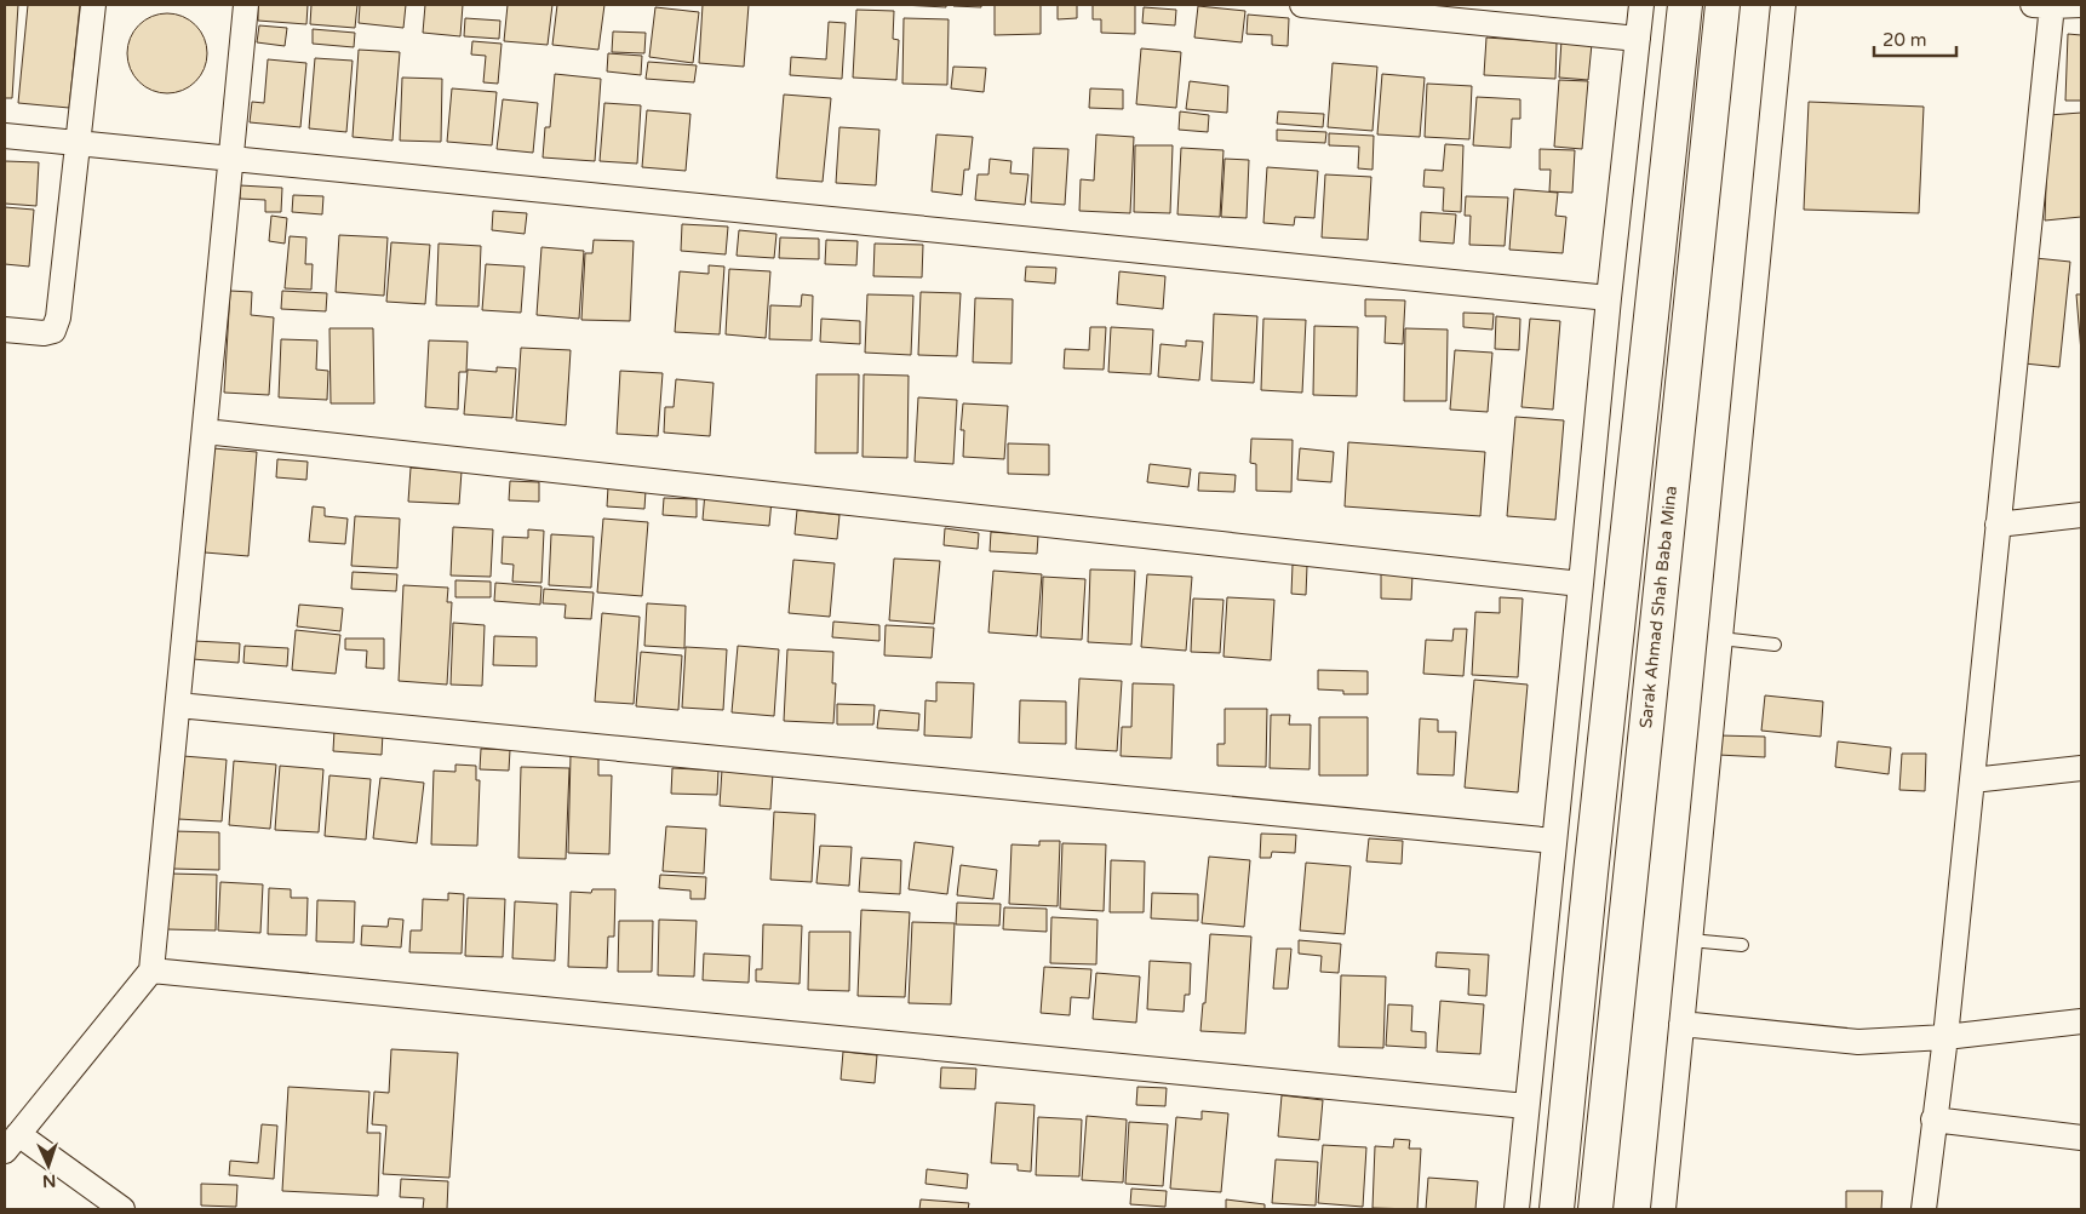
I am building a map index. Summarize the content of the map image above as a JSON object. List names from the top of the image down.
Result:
{
  "streets": {
    "highway": ["Sarak Ahmad Shah Baba Mina"]
  },
  "scale_bar": "20 m",
  "north": "bottom"
}
